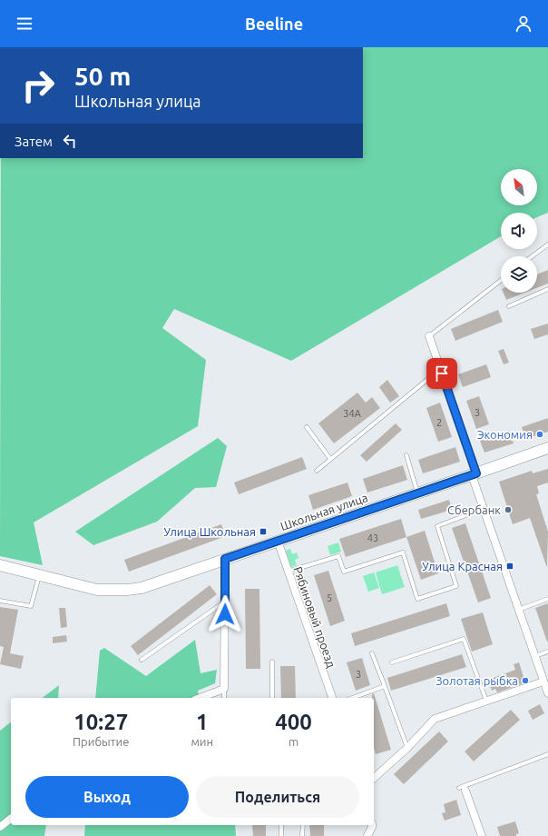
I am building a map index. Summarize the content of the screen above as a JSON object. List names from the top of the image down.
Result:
{
  "streets": {
    "street": ["Школьная улица", "Рябиновый проезд"]
  },
  "crossings": [
    ["Школьная улица", "Рябиновый проезд"]
  ],
  "places": {
    "other": ["Экономия", "Сбербанк", "Золотая рыбка"],
    "transit": ["Улица Школьная", "Улица Красная"]
  },
  "house_numbers": [
    "3",
    "34А",
    "2",
    "43",
    "5",
    "3"
  ],
  "north": "top left",
  "page": {
    "header": "Beeline",
    "turn": ["50 m", "Школьная улица"],
    "then": "Затем",
    "eta": [
      "10:27",
      "Прибытие",
      "1",
      "мин",
      "400",
      "m"
    ],
    "buttons": ["Выход", "Поделиться"]
  }
}
